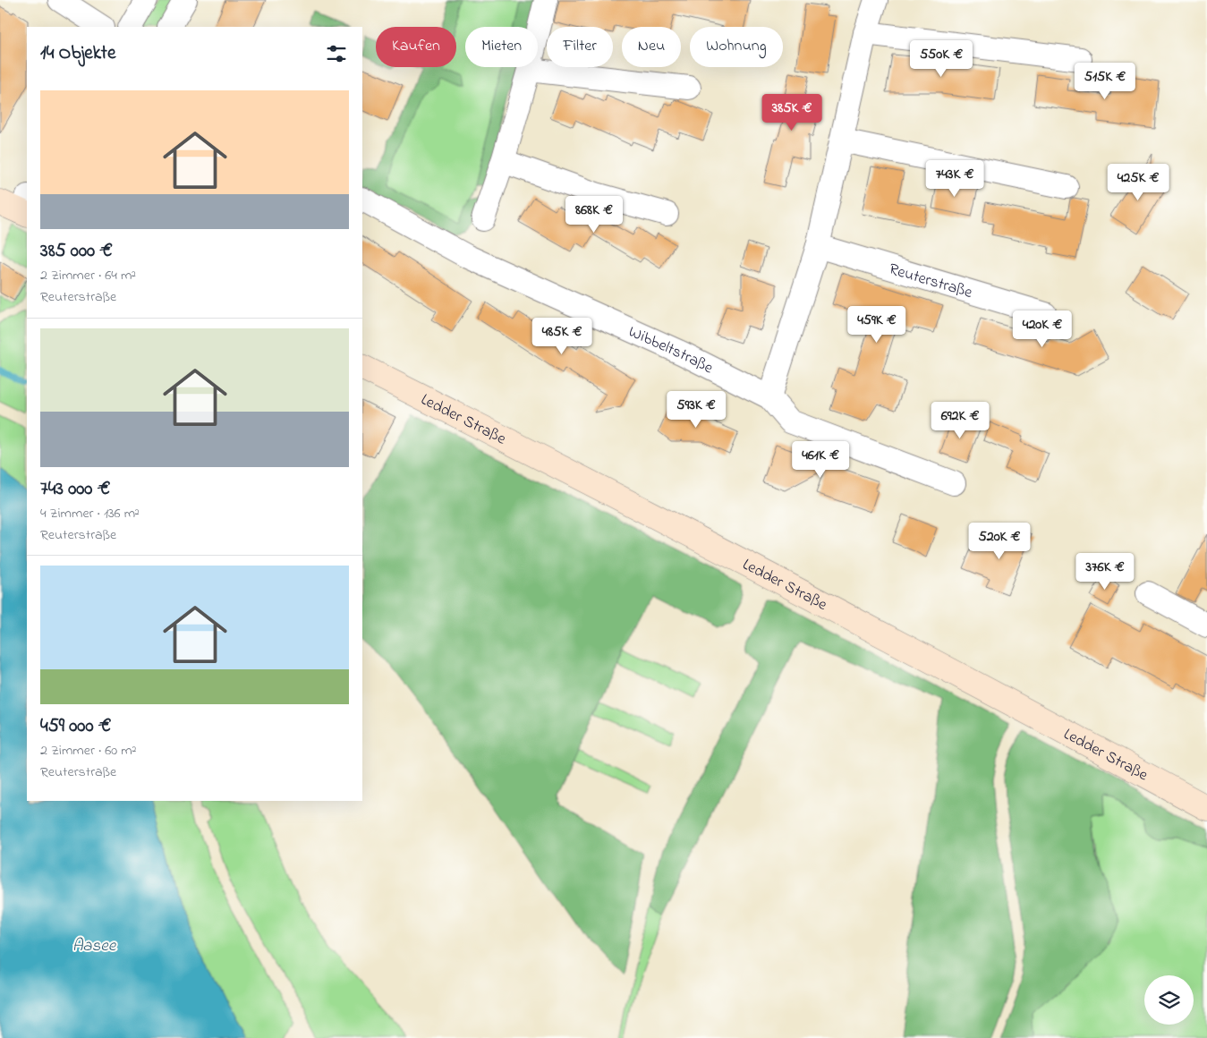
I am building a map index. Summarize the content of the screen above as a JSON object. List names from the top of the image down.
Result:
{
  "streets": {
    "main road": ["Ledder Straße"],
    "street": ["Reuterstraße", "Wibbeltstraße"]
  },
  "water": ["Aasee"],
  "page": {
    "chip": [
      "Kaufen",
      "Mieten",
      "Filter",
      "Neu",
      "Wohnung"
    ],
    "heading": "14 Objekte",
    "price": [
      "550K €",
      "515K €",
      "385K €",
      "743K €",
      "425K €",
      "868K €",
      "459K €",
      "420K €",
      "485K €",
      "593K €",
      "692K €",
      "461K €",
      "520K €",
      "376K €"
    ],
    "list": [
      {
        "name": "385 000 €",
        "note": "2 Zimmer · 64 m² · Reuterstraße"
      },
      {
        "name": "743 000 €",
        "note": "4 Zimmer · 136 m² · Reuterstraße"
      },
      {
        "name": "459 000 €",
        "note": "2 Zimmer · 60 m² · Reuterstraße"
      }
    ]
  }
}
